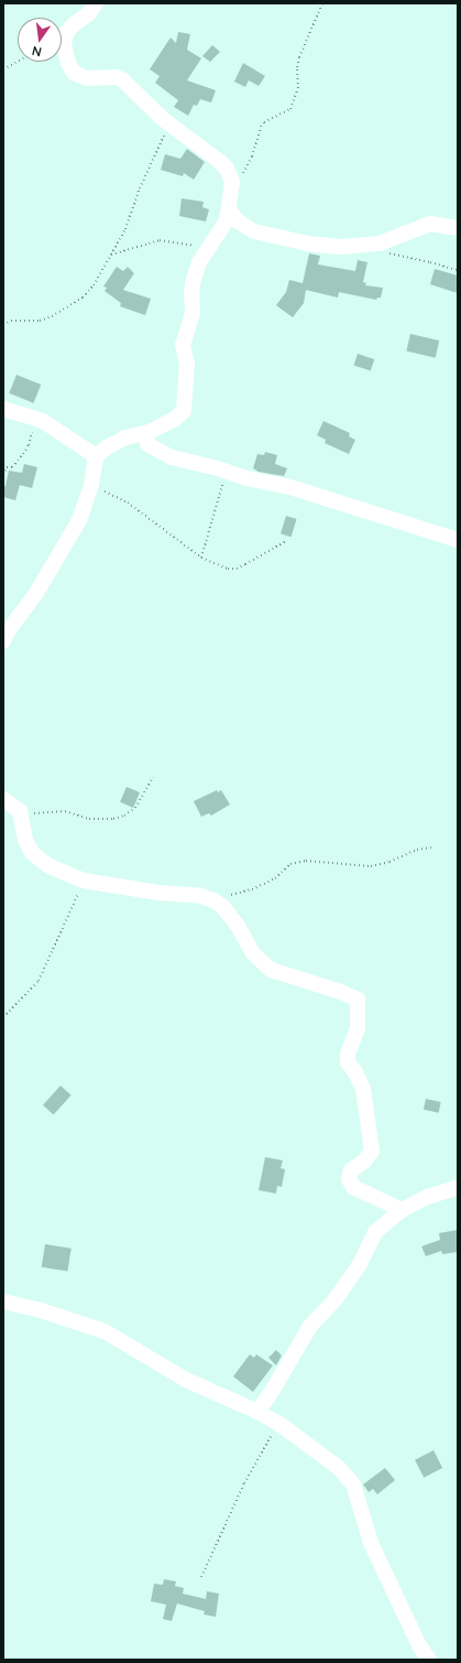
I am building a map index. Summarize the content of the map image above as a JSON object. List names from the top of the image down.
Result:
{
  "north": "bottom"
}
